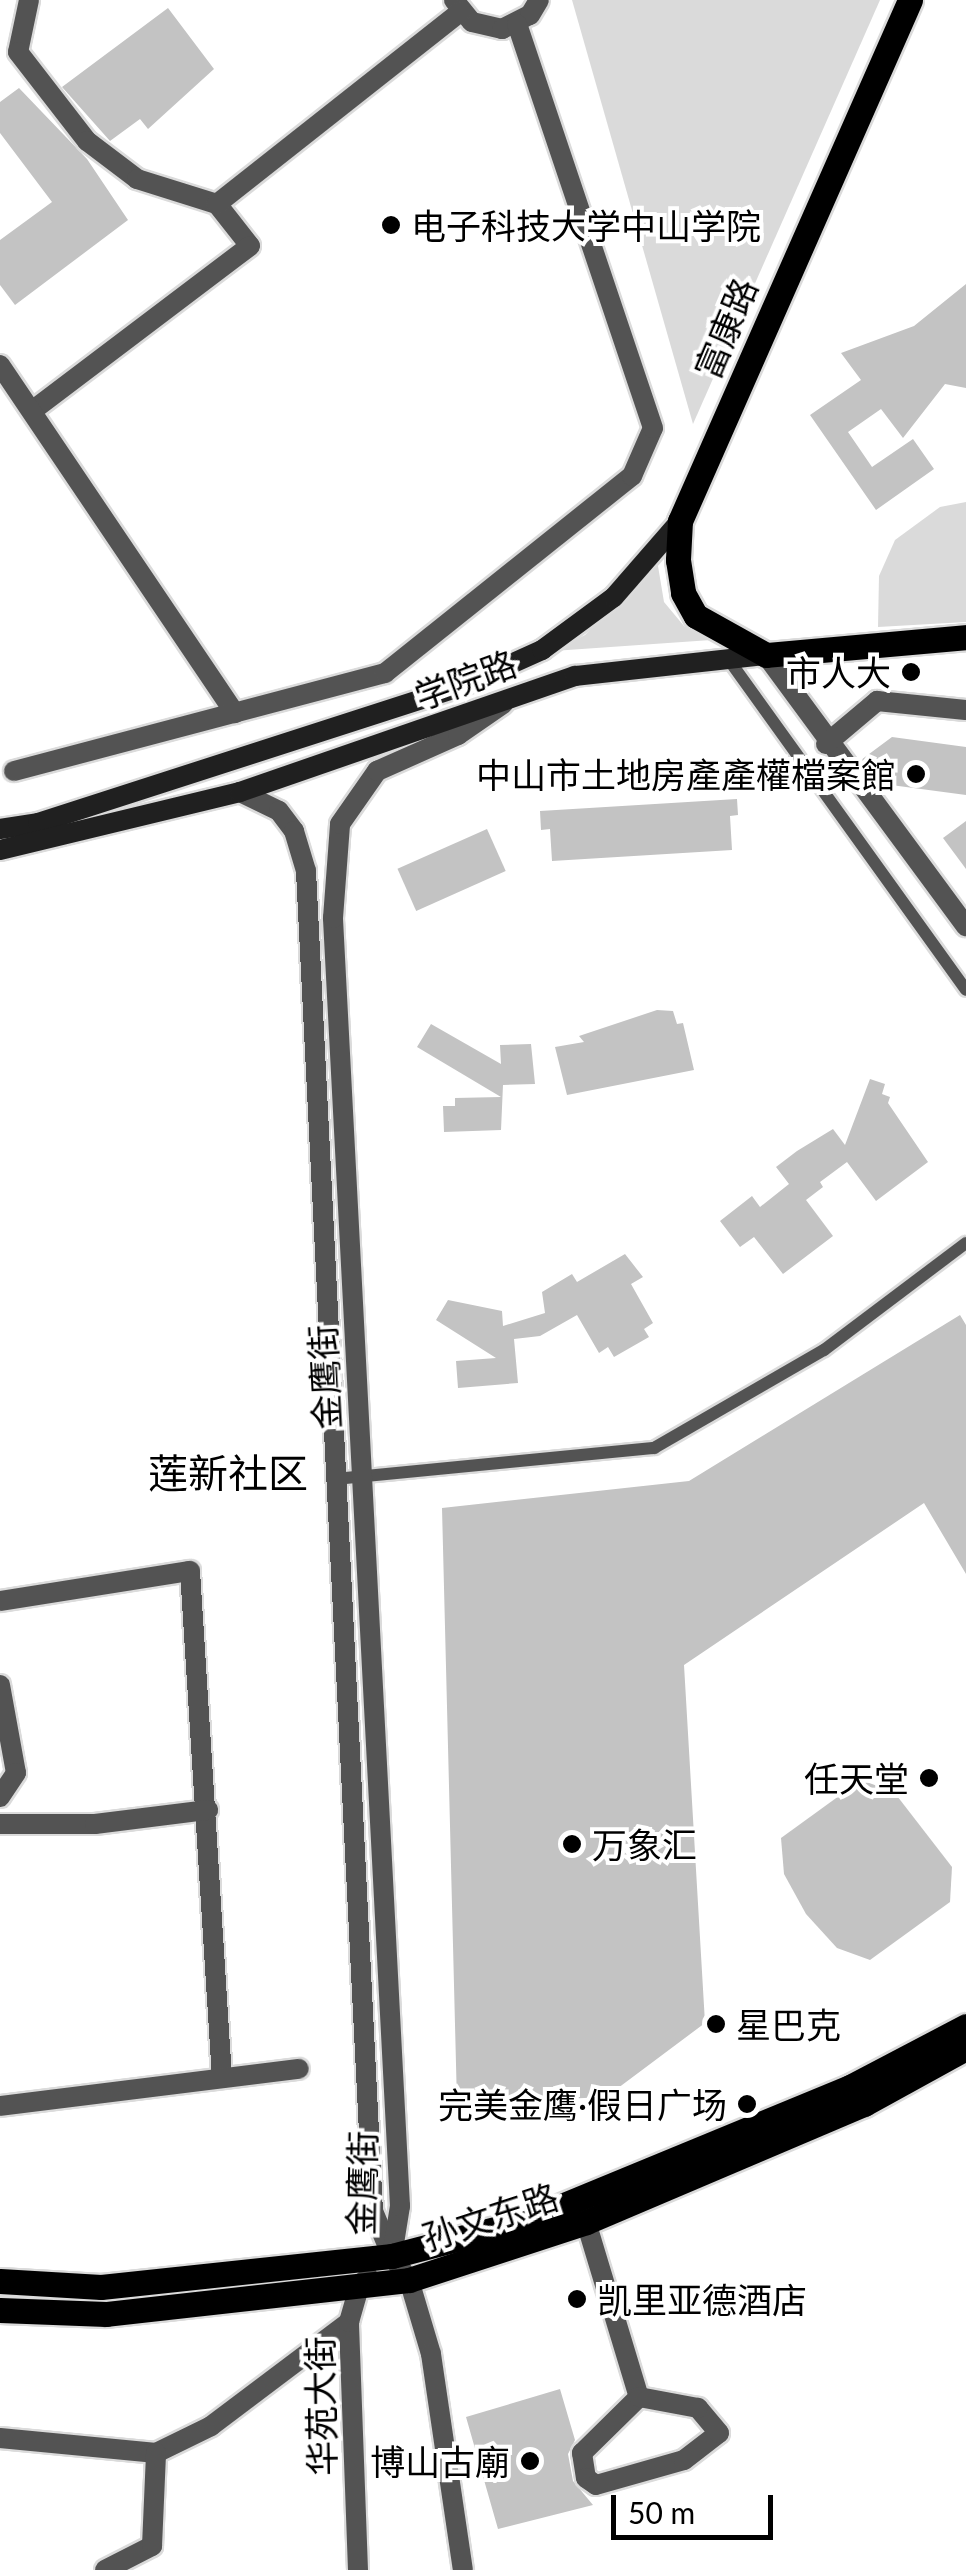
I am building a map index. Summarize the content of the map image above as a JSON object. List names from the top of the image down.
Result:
{
  "streets": {
    "main road": ["富康路", "学院路", "孙文东路"],
    "street": ["金鹰街", "华苑大街"]
  },
  "crossings": [
    ["富康路", "学院路"],
    ["学院路", "金鹰街"],
    ["金鹰街", "孙文东路"],
    ["孙文东路", "华苑大街"]
  ],
  "districts": ["莲新社区"],
  "places": [
    "电子科技大学中山学院",
    "市人大",
    "中山市土地房產產權檔案館",
    "任天堂",
    "万象汇",
    "星巴克",
    "完美金鹰·假日广场",
    "凯里亚德酒店",
    "博山古廟"
  ],
  "scale_bar": "50 m"
}
